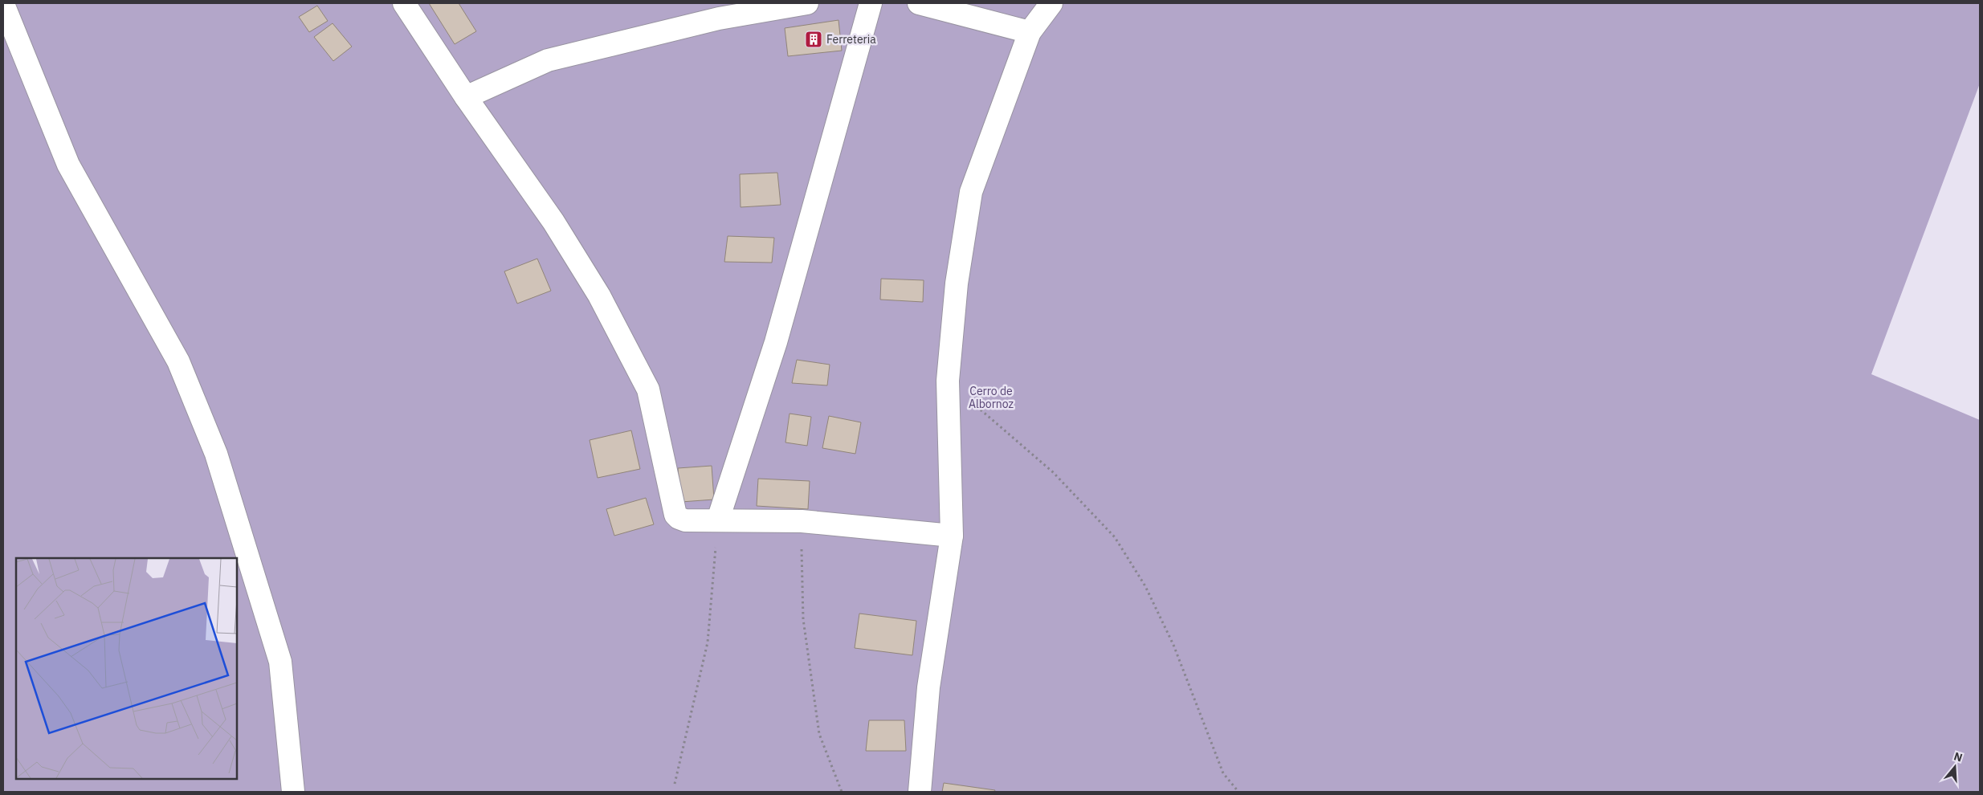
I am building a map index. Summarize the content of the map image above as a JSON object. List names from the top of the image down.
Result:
{
  "parks": ["Cerro de Albornoz"],
  "places": {
    "building": ["Ferreteria"]
  },
  "north": "top"
}
